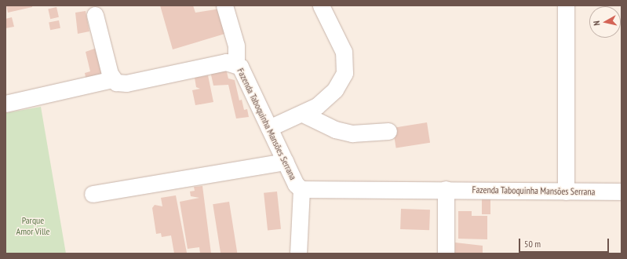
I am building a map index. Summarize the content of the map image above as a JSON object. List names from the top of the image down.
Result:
{
  "streets": {
    "street": ["Fazenda Taboquinha Mansões Serrana"]
  },
  "parks": ["Parque Amor Ville"],
  "scale_bar": "50 m",
  "north": "left"
}
